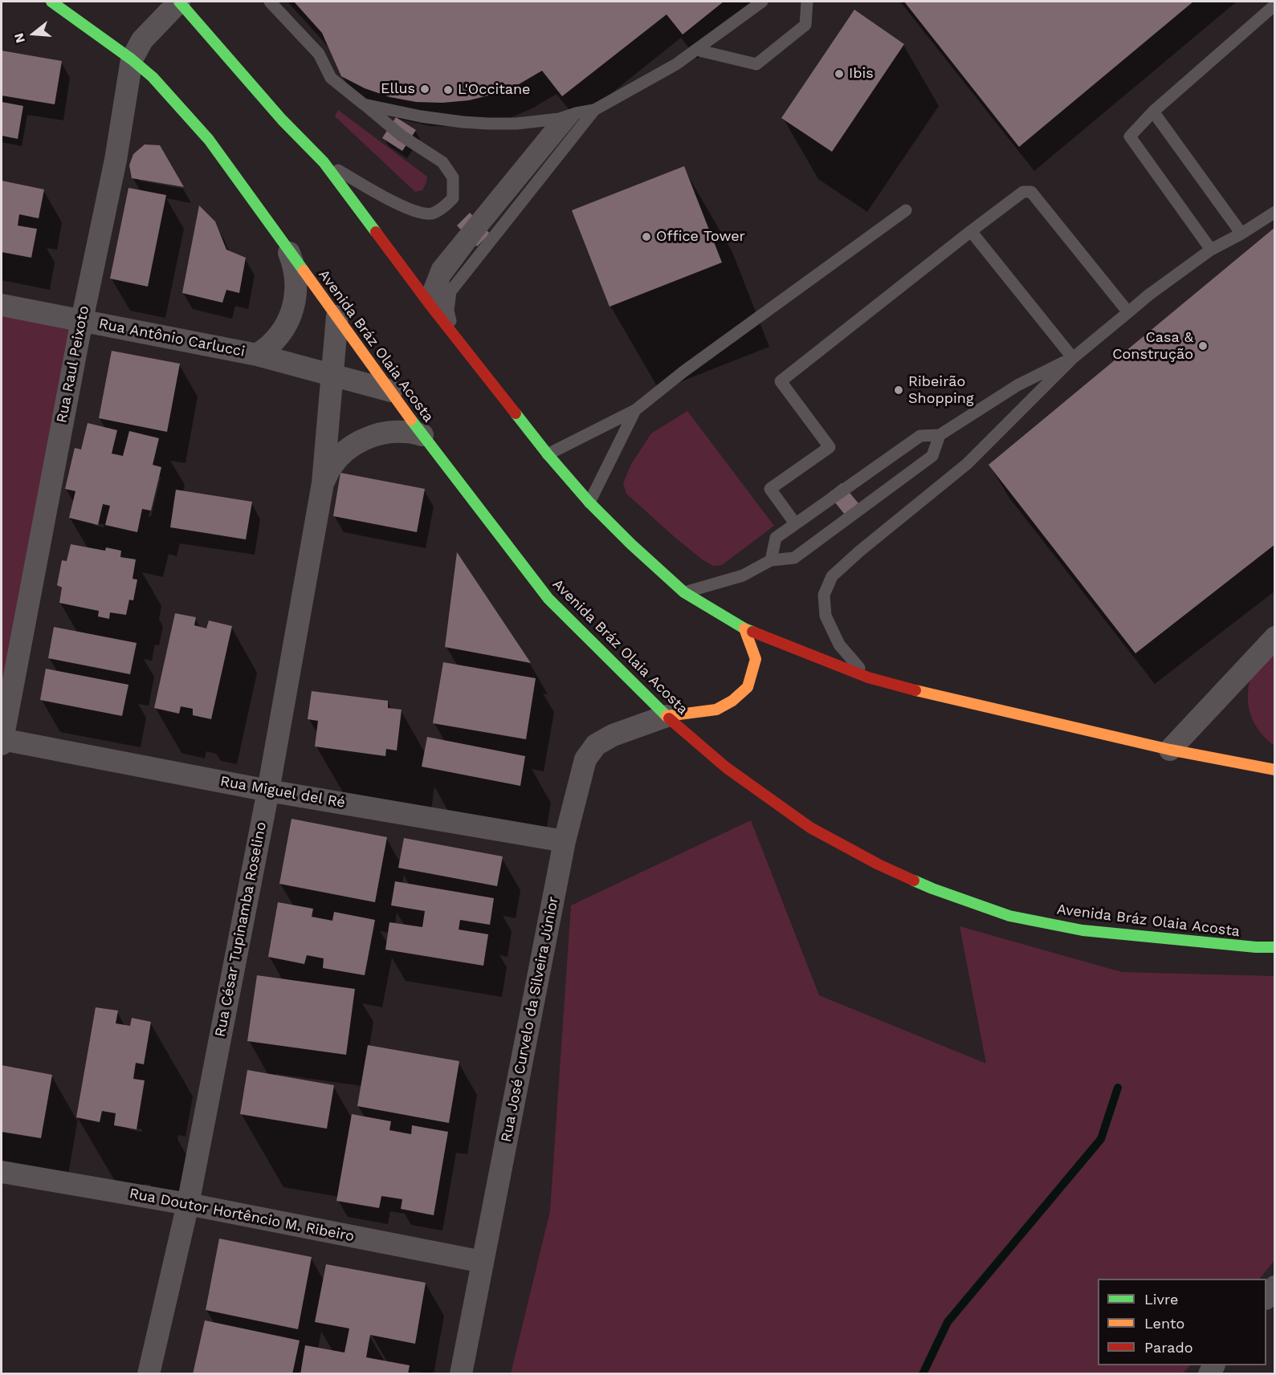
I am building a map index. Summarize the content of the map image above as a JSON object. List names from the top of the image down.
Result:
{
  "streets": {
    "street": [
      "Rua Antônio Carlucci",
      "Avenida Bráz Olaia Acosta",
      "Rua Raul Peixoto",
      "Rua Miguel del Ré",
      "Rua César Tupinamba Roselino",
      "Rua José Curvelo da Silveira Júnior",
      "Rua Doutor Hortêncio M. Ribeiro"
    ]
  },
  "crossings": [
    ["Rua Antônio Carlucci", "Avenida Bráz Olaia Acosta"],
    ["Rua Antônio Carlucci", "Rua Raul Peixoto"],
    ["Rua Antônio Carlucci", "Rua César Tupinamba Roselino"],
    ["Avenida Bráz Olaia Acosta", "Rua Raul Peixoto"],
    ["Avenida Bráz Olaia Acosta", "Rua César Tupinamba Roselino"],
    ["Avenida Bráz Olaia Acosta", "Rua José Curvelo da Silveira Júnior"],
    ["Rua Raul Peixoto", "Rua Miguel del Ré"],
    ["Rua Miguel del Ré", "Rua César Tupinamba Roselino"],
    ["Rua Miguel del Ré", "Rua José Curvelo da Silveira Júnior"],
    ["Rua César Tupinamba Roselino", "Rua Doutor Hortêncio M. Ribeiro"],
    ["Rua José Curvelo da Silveira Júnior", "Rua Doutor Hortêncio M. Ribeiro"]
  ],
  "places": [
    "Ibis",
    "Ellus",
    "L'Occitane",
    "Office Tower",
    "Casa & Construção",
    "Ribeirão Shopping"
  ],
  "legend": ["Livre", "Lento", "Parado"],
  "north": "left"
}
